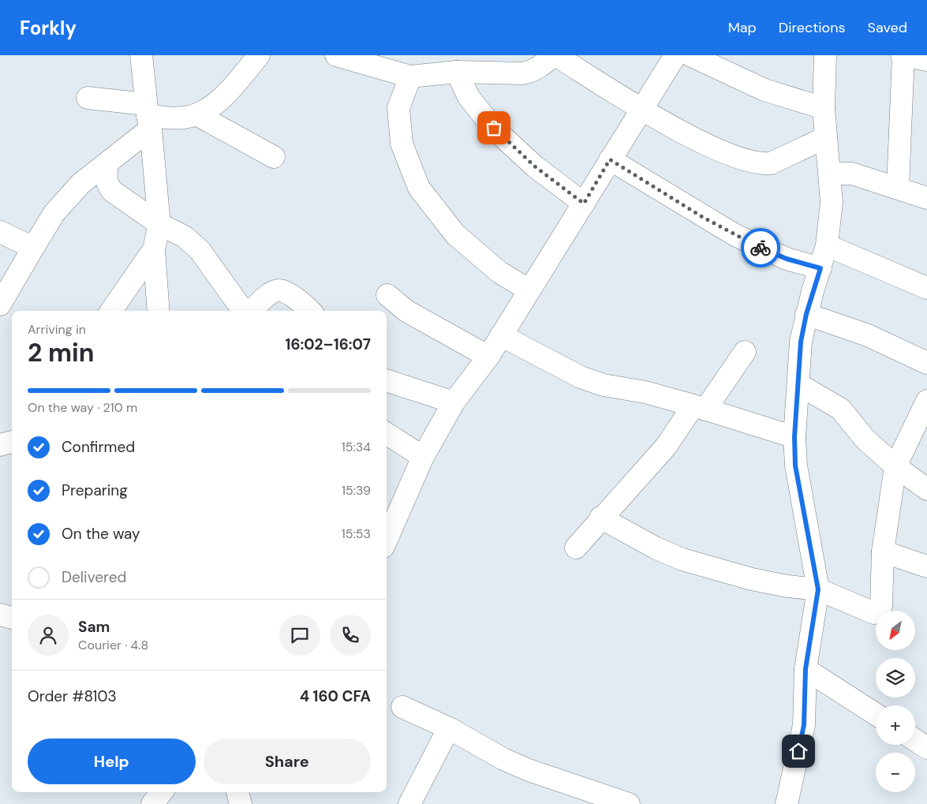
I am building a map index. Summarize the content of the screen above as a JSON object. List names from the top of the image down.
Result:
{
  "north": "bottom left",
  "page": {
    "header": "Forkly",
    "nav": ["Map", "Directions", "Saved"],
    "heading": ["2 min", "Arriving in", "16:02–16:07"],
    "panel": [
      "Sam",
      "Courier · 4.8",
      "Order #8103",
      "4 160 CFA"
    ],
    "bar": "On the way · 210 m",
    "list": [
      ["Confirmed", "15:34"],
      ["Preparing", "15:39"],
      ["On the way", "15:53"],
      "Delivered"
    ],
    "map_buttons": ["+", "−"],
    "buttons": ["Help", "Share"]
  }
}
